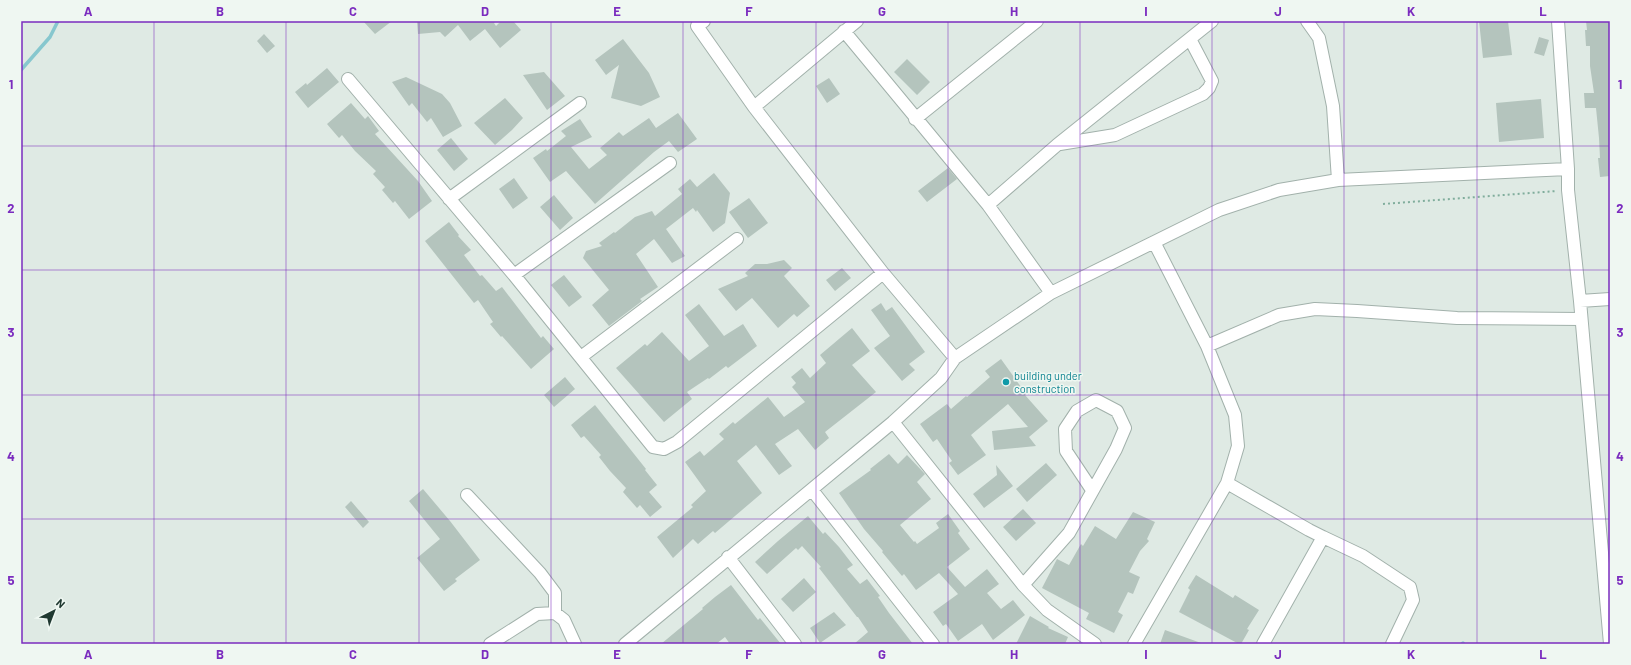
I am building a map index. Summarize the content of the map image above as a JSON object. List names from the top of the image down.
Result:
{
  "places": ["building under construction"],
  "north": "top right",
  "grid": {
    "columns": [
      "A",
      "B",
      "C",
      "D",
      "E",
      "F",
      "G",
      "H",
      "I",
      "J",
      "K",
      "L"
    ],
    "rows": [
      "1",
      "2",
      "3",
      "4",
      "5"
    ]
  }
}
